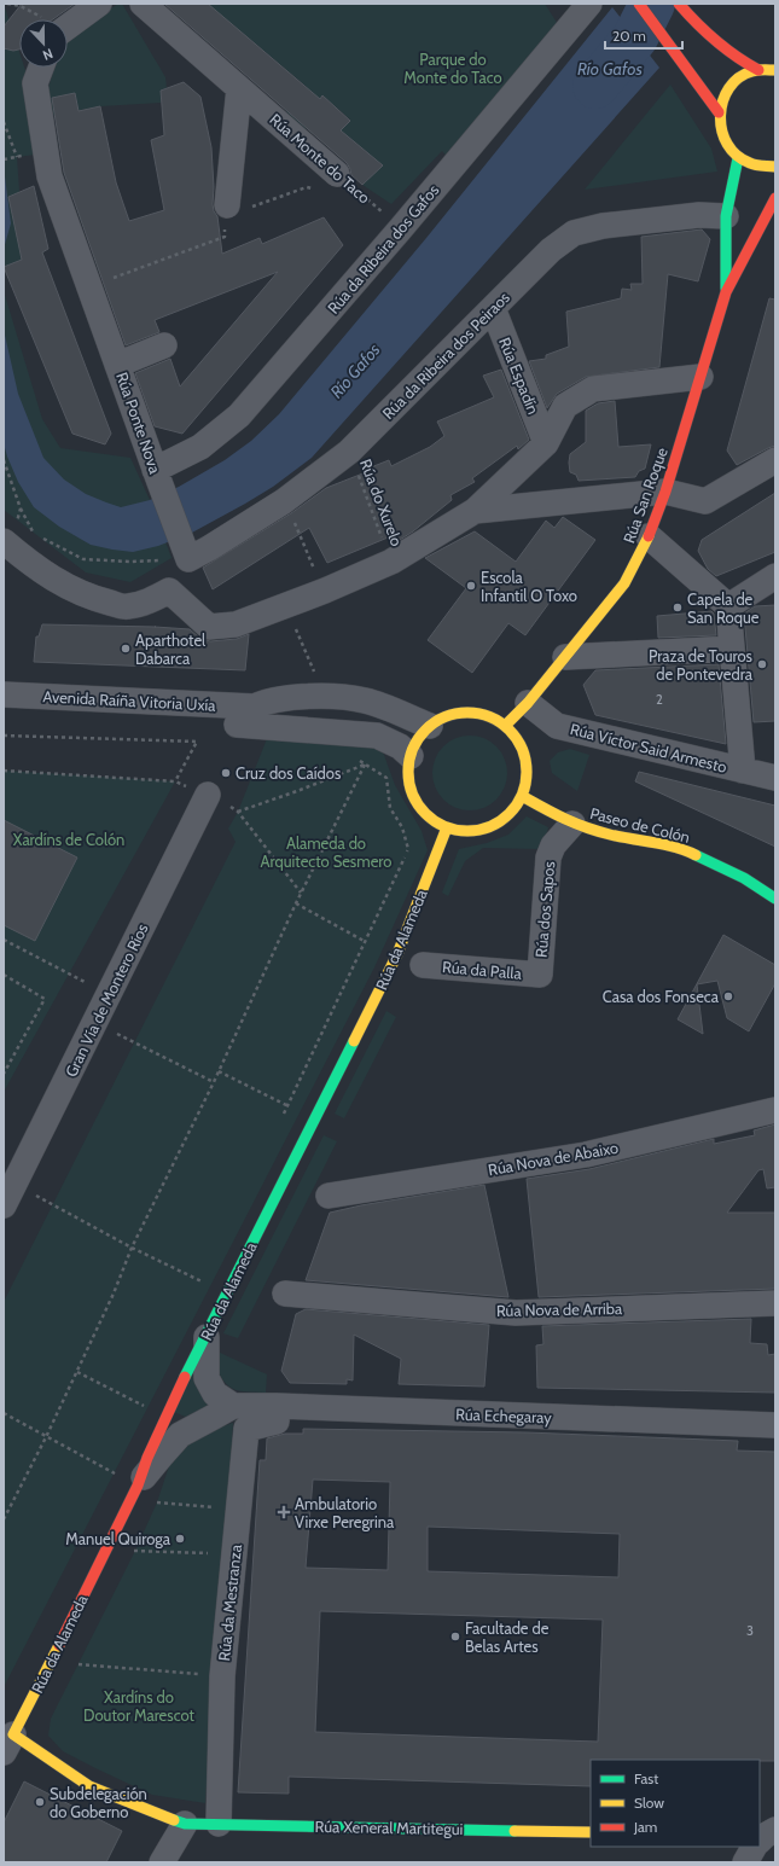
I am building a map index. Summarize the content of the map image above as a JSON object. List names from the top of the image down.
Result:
{
  "streets": {
    "main road": [
      "Rúa San Roque",
      "Paseo de Colón",
      "Rúa da Alameda",
      "Rúa Xeneral Martitegui"
    ],
    "street": [
      "Rúa Monte do Taco",
      "Rúa da Ribeira dos Gafos",
      "Rúa da Ribeira dos Peiraos",
      "Rúa Espadín",
      "Rúa Ponte Nova",
      "Avenida Raíña Vitoria Uxía",
      "Rúa Víctor Said Armesto",
      "Rúa dos Sapos",
      "Rúa da Palla",
      "Gran Vía de Montero Ríos",
      "Rúa Nova de Abaixo",
      "Rúa Nova de Arriba",
      "Rúa Echegaray",
      "Rúa da Mestranza"
    ],
    "path": ["Rúa do Xurelo"]
  },
  "crossings": [
    ["Rúa Monte do Taco", "Rúa da Ribeira dos Gafos"],
    ["Rúa da Ribeira dos Gafos", "Rúa Ponte Nova"],
    ["Rúa da Ribeira dos Peiraos", "Rúa Espadín"],
    ["Rúa da Ribeira dos Peiraos", "Rúa Ponte Nova"],
    ["Rúa da Ribeira dos Peiraos", "Rúa San Roque"],
    ["Rúa da Ribeira dos Peiraos", "Rúa do Xurelo"],
    ["Rúa San Roque", "Avenida Raíña Vitoria Uxía"],
    ["Rúa San Roque", "Rúa Víctor Said Armesto"],
    ["Rúa San Roque", "Paseo de Colón"],
    ["Rúa San Roque", "Rúa da Alameda"],
    ["Avenida Raíña Vitoria Uxía", "Paseo de Colón"],
    ["Avenida Raíña Vitoria Uxía", "Rúa da Alameda"],
    ["Paseo de Colón", "Rúa dos Sapos"],
    ["Paseo de Colón", "Rúa da Alameda"],
    ["Rúa dos Sapos", "Rúa da Palla"],
    ["Rúa da Alameda", "Rúa Echegaray"],
    ["Rúa Echegaray", "Rúa da Mestranza"],
    ["Rúa da Mestranza", "Rúa Xeneral Martitegui"]
  ],
  "water": ["Río Gafos"],
  "parks": [
    "Parque do Monte do Taco",
    "Xardíns de Colón",
    "Alameda do Arquitecto Sesmero",
    "Xardíns do Doutor Marescot"
  ],
  "places": {
    "other": [
      "Escola Infantil O Toxo",
      "Capela de San Roque",
      "Aparthotel Dabarca",
      "Praza de Touros de Pontevedra",
      "Cruz dos Caídos",
      "Casa dos Fonseca",
      "Manuel Quiroga",
      "Facultade de Belas Artes",
      "Subdelegación do Goberno"
    ],
    "health": ["Ambulatorio Virxe Peregrina"]
  },
  "house_numbers": ["2", "3"],
  "legend": ["Fast", "Slow", "Jam"],
  "scale_bar": "20 m",
  "north": "bottom"
}
